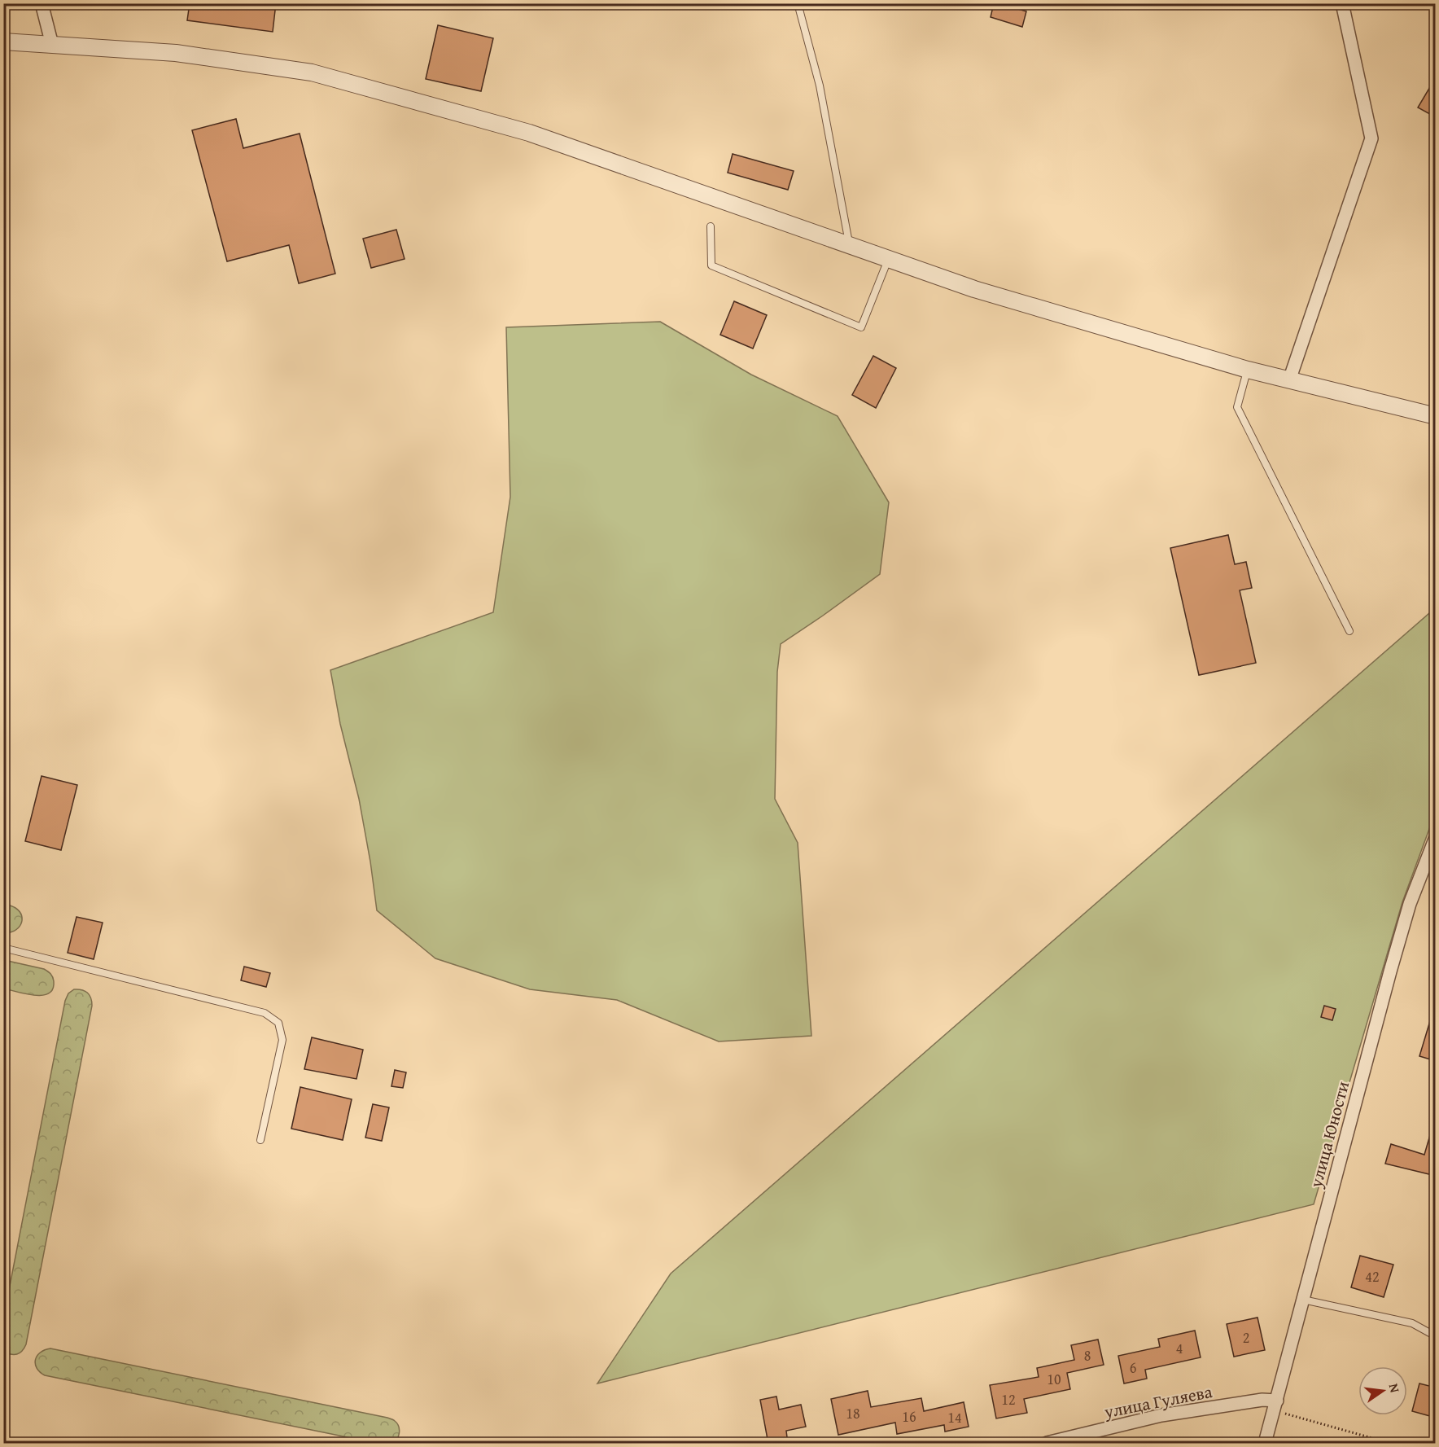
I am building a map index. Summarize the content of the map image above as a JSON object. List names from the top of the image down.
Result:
{
  "streets": {
    "street": ["улица Юности", "улица Гуляева"]
  },
  "crossings": [
    ["улица Юности", "улица Гуляева"]
  ],
  "house_numbers": [
    "42",
    "2",
    "4",
    "8",
    "6",
    "10",
    "12",
    "18",
    "16",
    "14"
  ],
  "north": "right"
}
